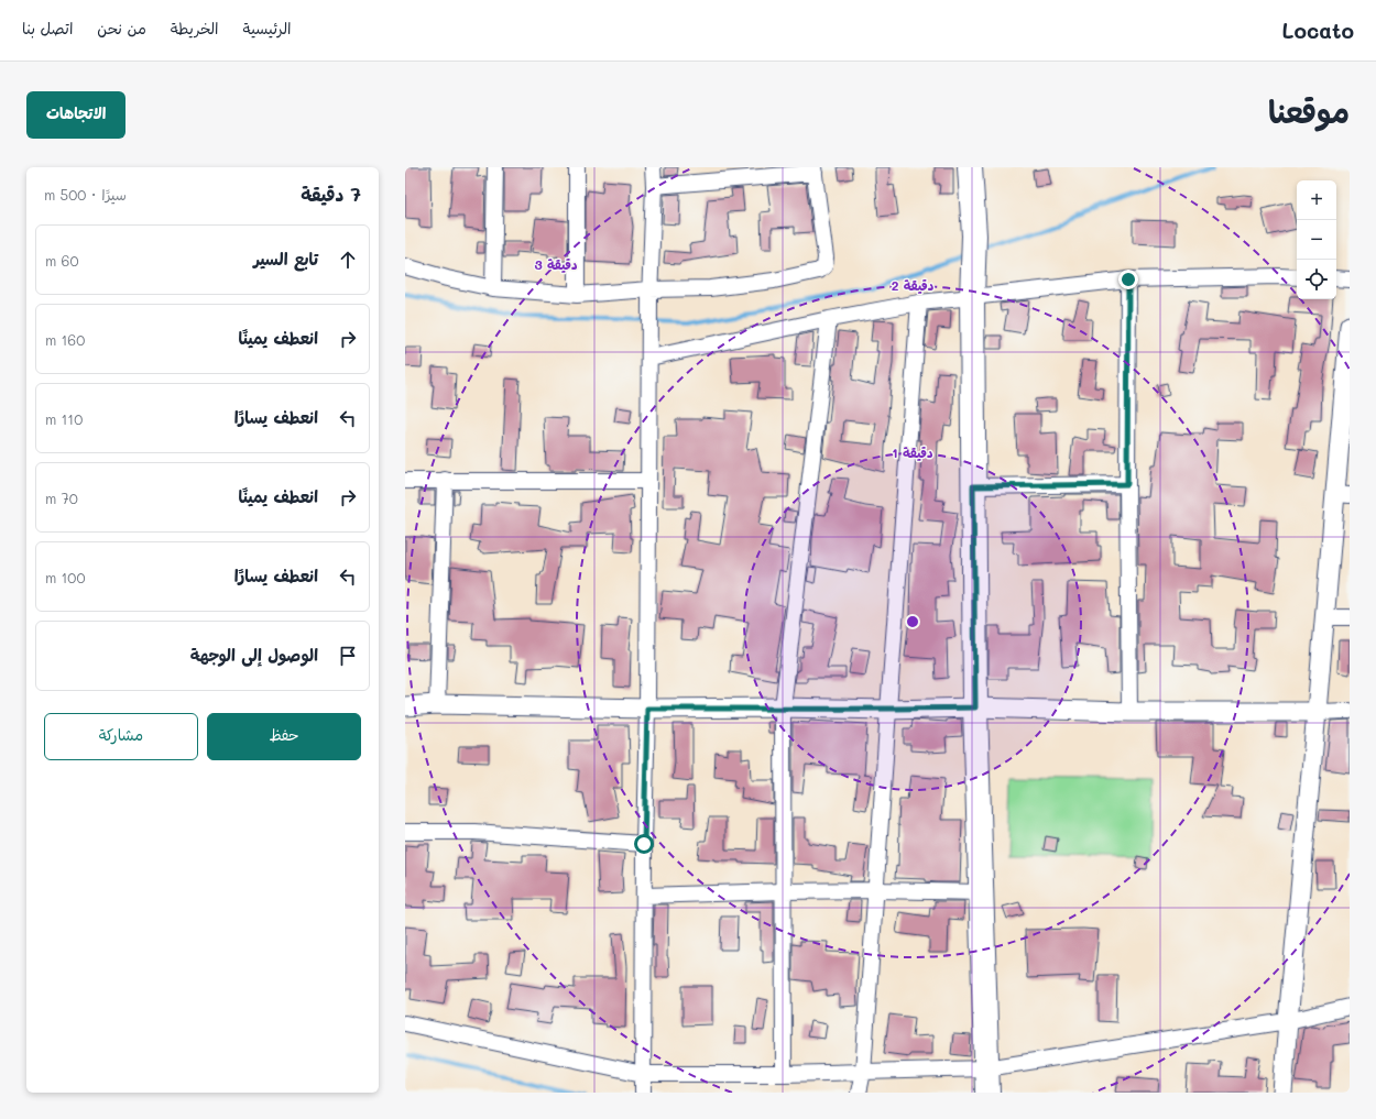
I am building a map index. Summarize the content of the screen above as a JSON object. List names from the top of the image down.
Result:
{
  "page": {
    "header": "Locato",
    "nav": [
      "الرئيسية",
      "الخريطة",
      "من نحن",
      "اتصل بنا"
    ],
    "title": "موقعنا",
    "buttons": [
      "الاتجاهات",
      ["حفظ", "مشاركة"]
    ],
    "heading": ["7 دقيقة", "سيرًا · 500 m"],
    "map_buttons": ["+", "−"],
    "list": [
      ["تابع السير", "60 m"],
      ["انعطف يمينًا", "160 m"],
      ["انعطف يسارًا", "110 m"],
      ["انعطف يمينًا", "70 m"],
      ["انعطف يسارًا", "100 m"],
      "الوصول إلى الوجهة"
    ]
  },
  "rings": ["3 دقيقة", "2 دقيقة", "1 دقيقة"]
}
